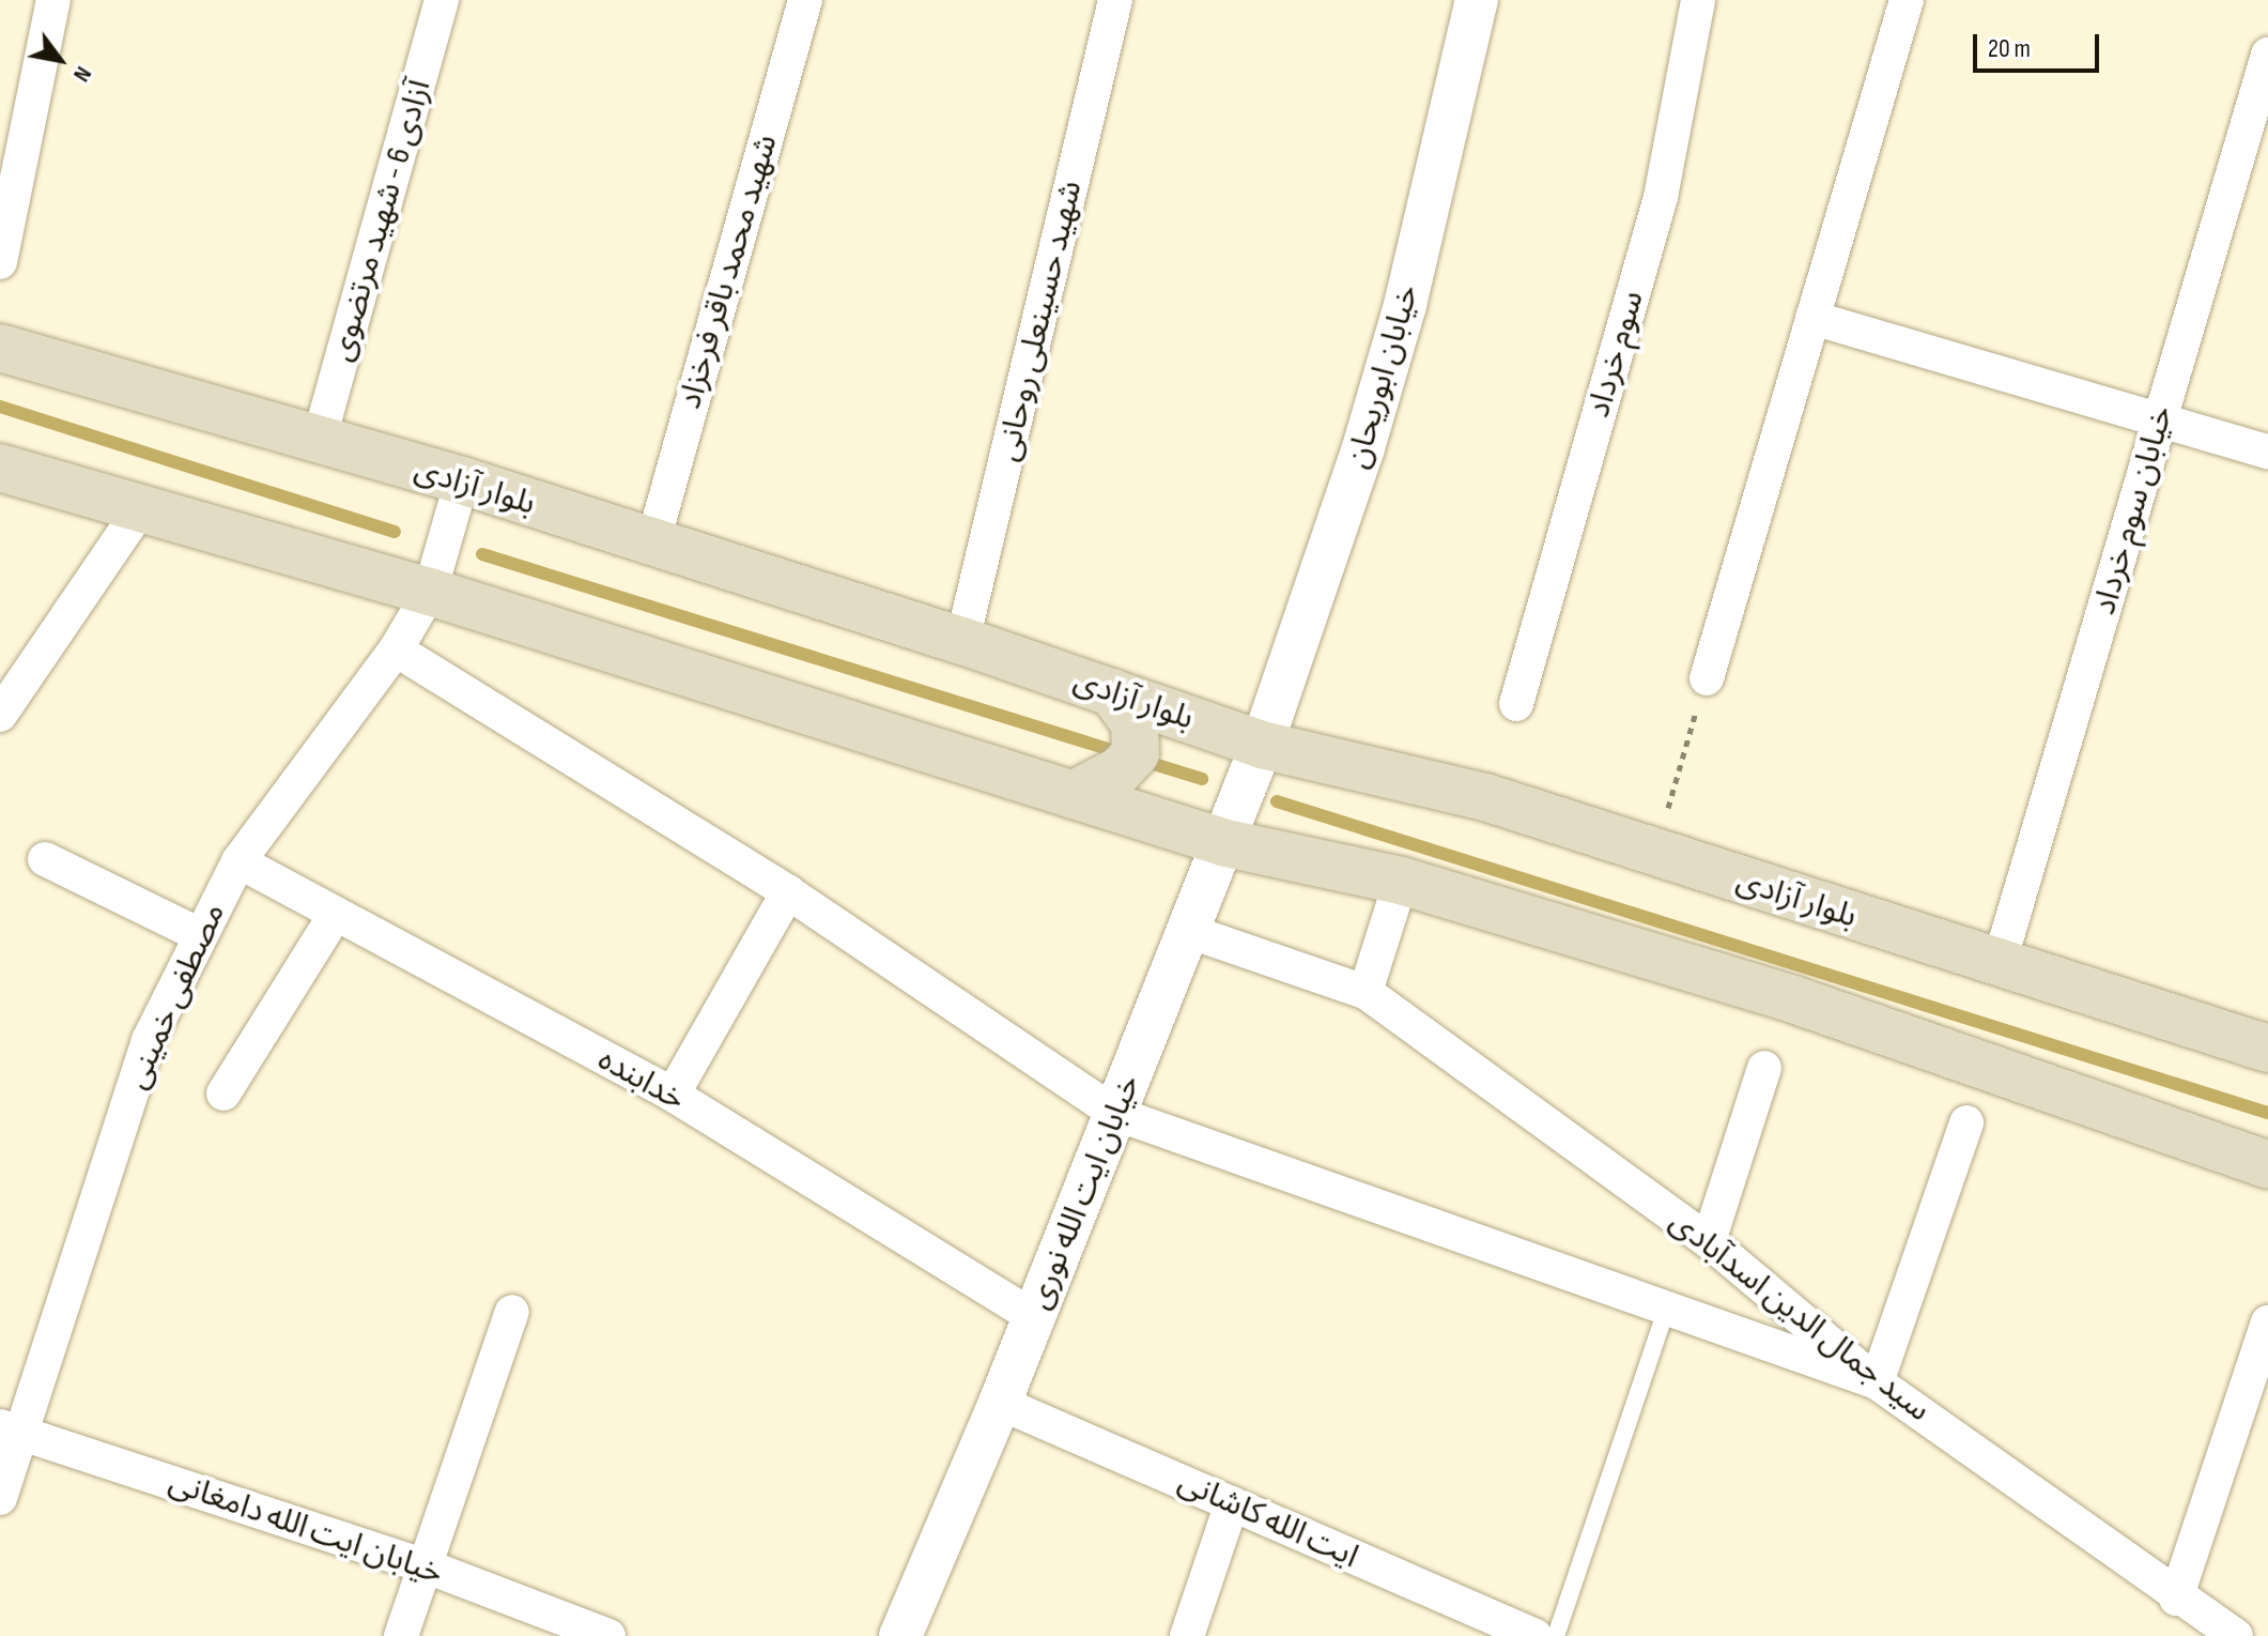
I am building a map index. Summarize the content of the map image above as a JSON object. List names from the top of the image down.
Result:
{
  "streets": {
    "main road": ["بلوار آزادی"],
    "street": [
      "آزادی 6 - شهید مرتضوی",
      "شهید محمد باقر فرخزاد",
      "شهید حسینعلی روحانی",
      "سوم خرداد",
      "خیابان ابوریحان",
      "خیابان سوم خرداد",
      "مصطفی خمینی",
      "خدابنده",
      "خیابان ایت الله نوری",
      "سید جمال الدین اسدآبادی",
      "ایت الله کاشانی",
      "خیابان ایت الله دامغانی"
    ]
  },
  "crossings": [
    ["آزادی 6 - شهید مرتضوی", "بلوار آزادی"],
    ["شهید محمد باقر فرخزاد", "بلوار آزادی"],
    ["شهید حسینعلی روحانی", "بلوار آزادی"],
    ["خیابان ابوریحان", "بلوار آزادی"],
    ["خیابان ابوریحان", "خیابان ایت الله نوری"],
    ["بلوار آزادی", "خیابان سوم خرداد"],
    ["بلوار آزادی", "مصطفی خمینی"],
    ["بلوار آزادی", "خیابان ایت الله نوری"],
    ["مصطفی خمینی", "خدابنده"],
    ["مصطفی خمینی", "خیابان ایت الله دامغانی"],
    ["خدابنده", "خیابان ایت الله نوری"],
    ["خیابان ایت الله نوری", "سید جمال الدین اسدآبادی"],
    ["خیابان ایت الله نوری", "ایت الله کاشانی"]
  ],
  "scale_bar": "20 m",
  "north": "bottom right"
}
